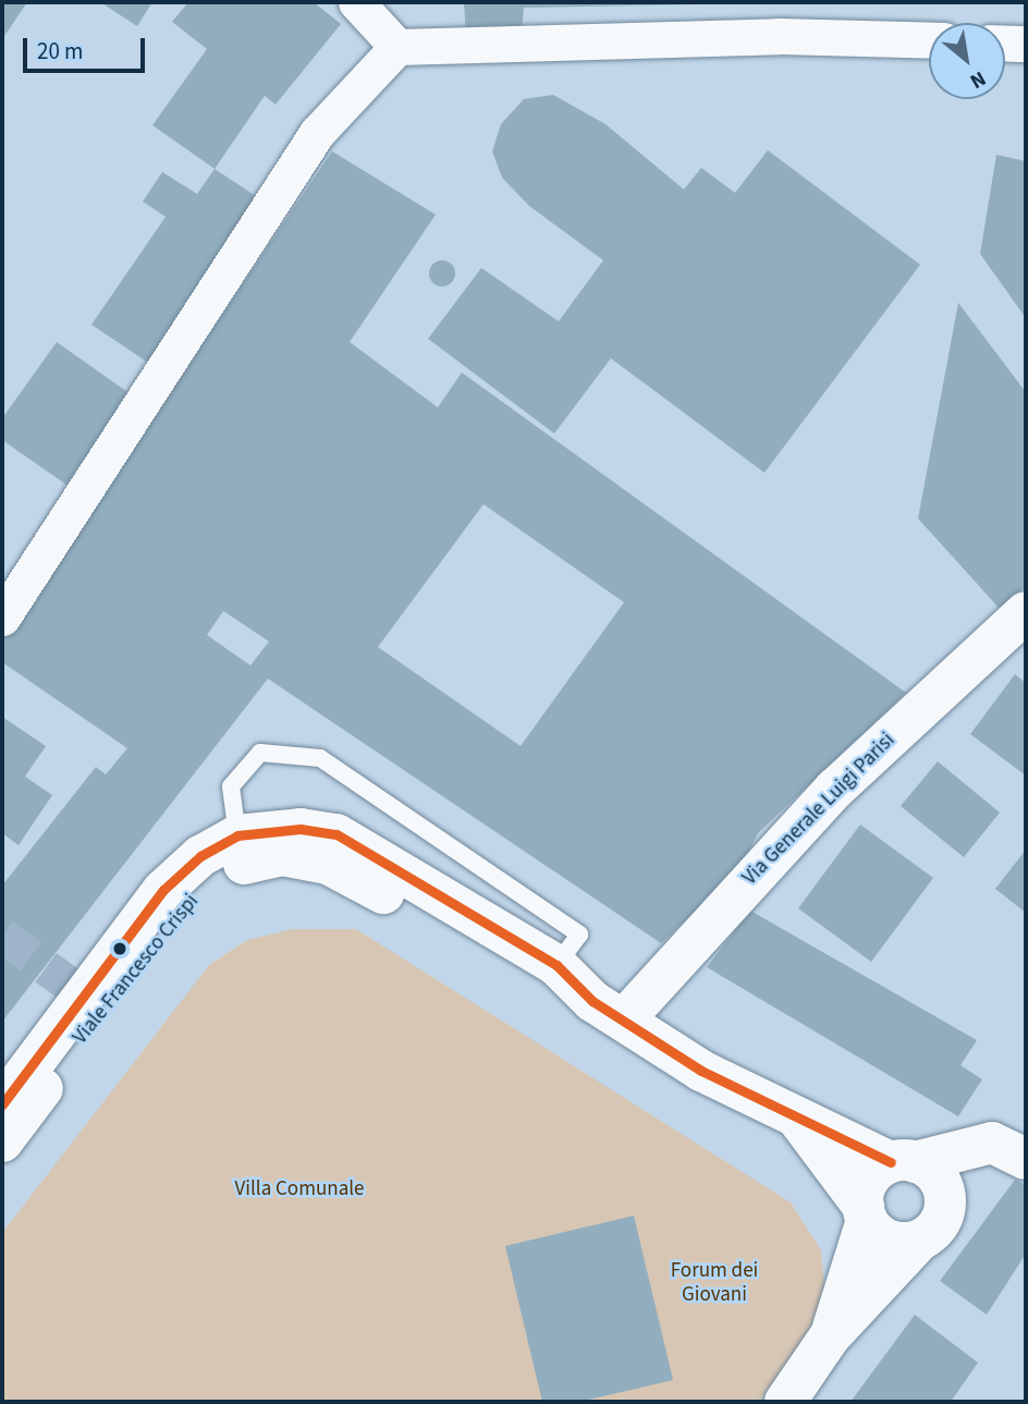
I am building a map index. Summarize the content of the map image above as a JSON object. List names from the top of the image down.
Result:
{
  "streets": {
    "street": ["Via Generale Luigi Parisi", "Viale Francesco Crispi"]
  },
  "crossings": [
    ["Via Generale Luigi Parisi", "Viale Francesco Crispi"]
  ],
  "parks": ["Villa Comunale", "Forum dei Giovani"],
  "scale_bar": "20 m",
  "north": "bottom right"
}
